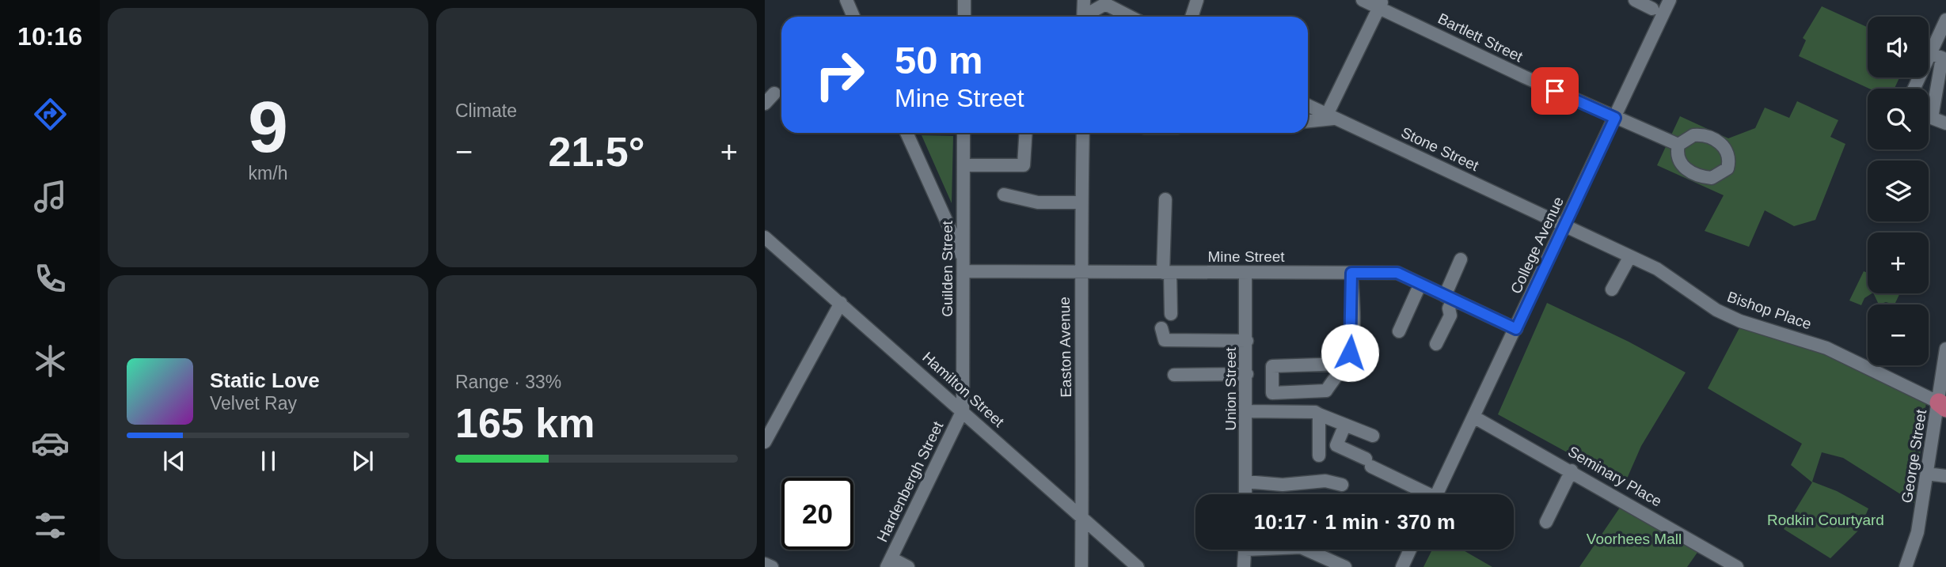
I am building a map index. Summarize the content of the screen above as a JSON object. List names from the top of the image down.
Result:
{
  "streets": {
    "street": [
      "Bartlett Street",
      "Stone Street",
      "College Avenue",
      "Mine Street",
      "Guilden Street",
      "Bishop Place",
      "Easton Avenue",
      "Hamilton Street",
      "Union Street",
      "George Street",
      "Seminary Place",
      "Hardenbergh Street"
    ]
  },
  "crossings": [
    ["Bartlett Street", "College Avenue"],
    ["Stone Street", "College Avenue"],
    ["Stone Street", "Bishop Place"],
    ["College Avenue", "Mine Street"],
    ["College Avenue", "Bishop Place"],
    ["College Avenue", "Seminary Place"],
    ["Mine Street", "Guilden Street"],
    ["Mine Street", "Easton Avenue"],
    ["Mine Street", "Union Street"],
    ["Guilden Street", "Hamilton Street"],
    ["Guilden Street", "Hardenbergh Street"],
    ["Bishop Place", "George Street"],
    ["Easton Avenue", "Hamilton Street"],
    ["Hamilton Street", "Hardenbergh Street"]
  ],
  "parks": ["Rodkin Courtyard", "Voorhees Mall"],
  "page": {
    "tabs": "10:16",
    "tile": [
      ["9", "km/h"],
      "Climate",
      ["Range · 33%", "165 km"]
    ],
    "map_buttons": ["+", "−"],
    "turn": ["50 m", "Mine Street"],
    "heat": ["−", "21.5°", "+"],
    "song": ["Static Love", "Velvet Ray"],
    "limit": "20",
    "trip": "10:17 · 1 min · 370 m"
  }
}
